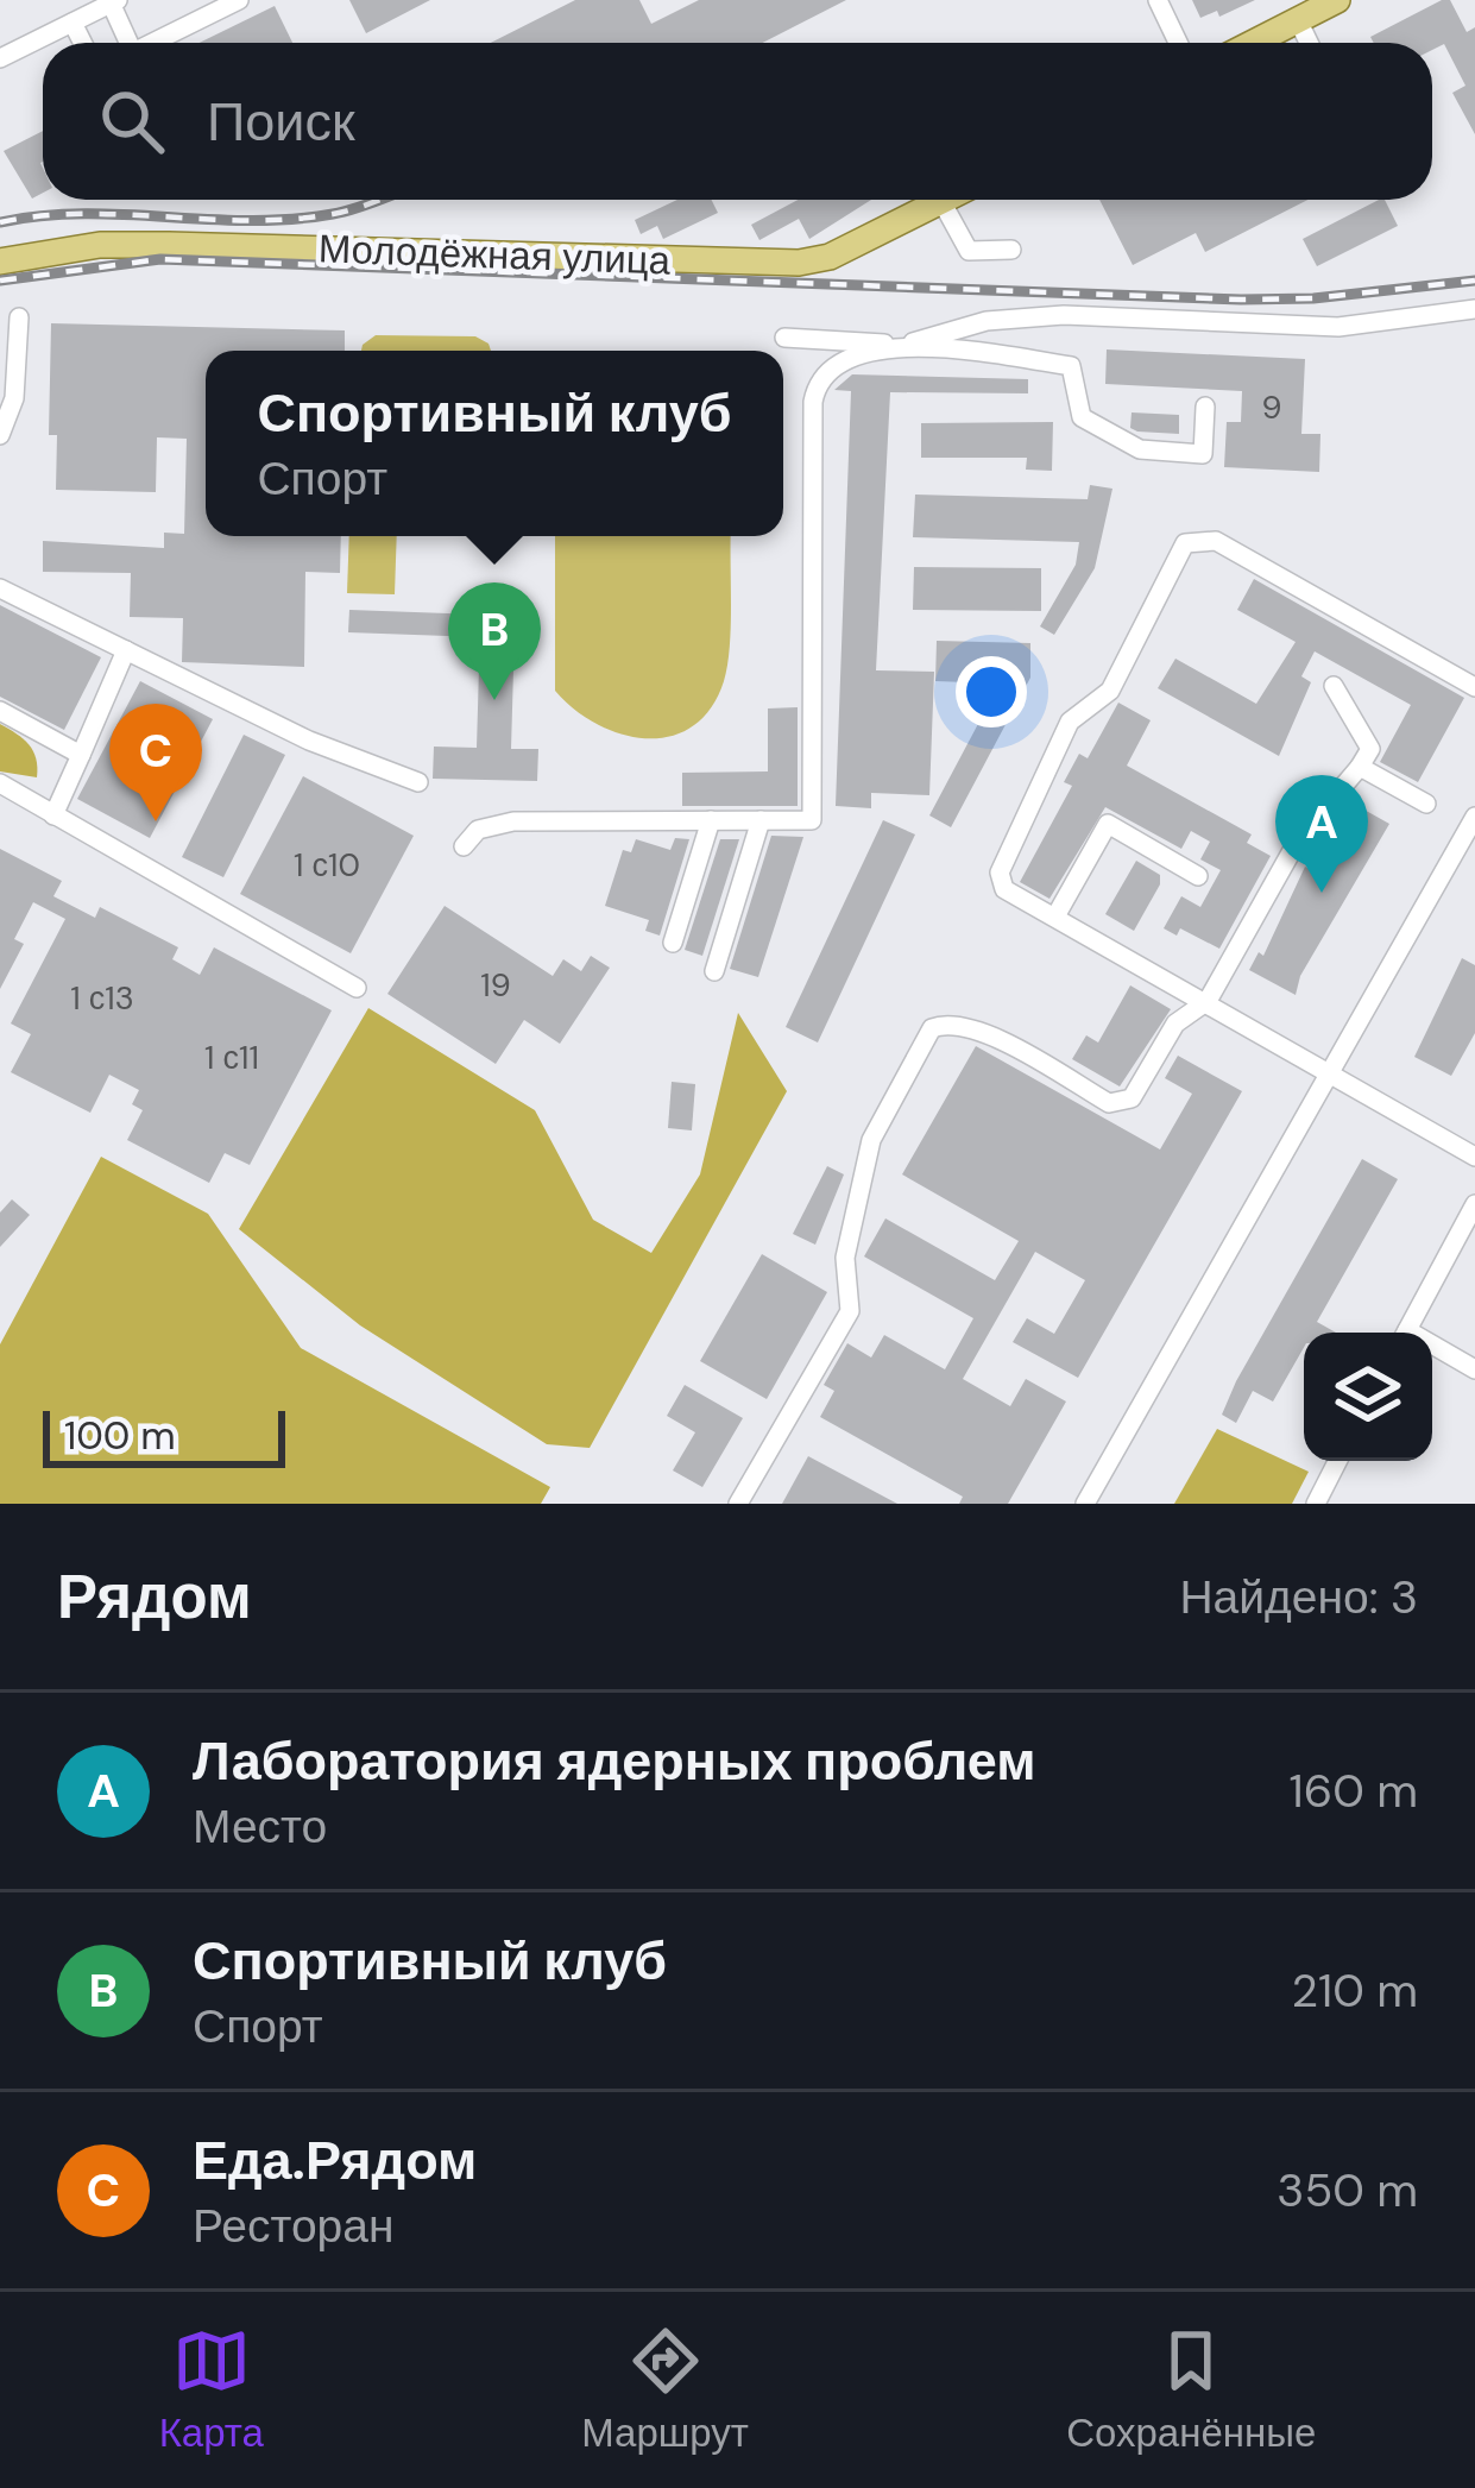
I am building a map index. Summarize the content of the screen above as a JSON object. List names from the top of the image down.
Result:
{
  "streets": {
    "main road": ["Молодёжная улица"]
  },
  "house_numbers": [
    "9",
    "1 с10",
    "19",
    "1 с13",
    "1 с11"
  ],
  "scale_bar": "100 m",
  "page": {
    "search": "Поиск",
    "popup": ["Спортивный клуб", "Спорт"],
    "pins": ["B", "C", "A"],
    "scale": "100 m",
    "heading": ["Рядом", "Найдено: 3"],
    "list": [
      {
        "mark": "A",
        "name": "Лаборатория ядерных проблем",
        "note": "Место",
        "value": "160 m"
      },
      {
        "mark": "B",
        "name": "Спортивный клуб",
        "note": "Спорт",
        "value": "210 m"
      },
      {
        "mark": "C",
        "name": "Еда.Рядом",
        "note": "Ресторан",
        "value": "350 m"
      }
    ],
    "nav": ["Карта", "Маршрут", "Сохранённые"]
  }
}
